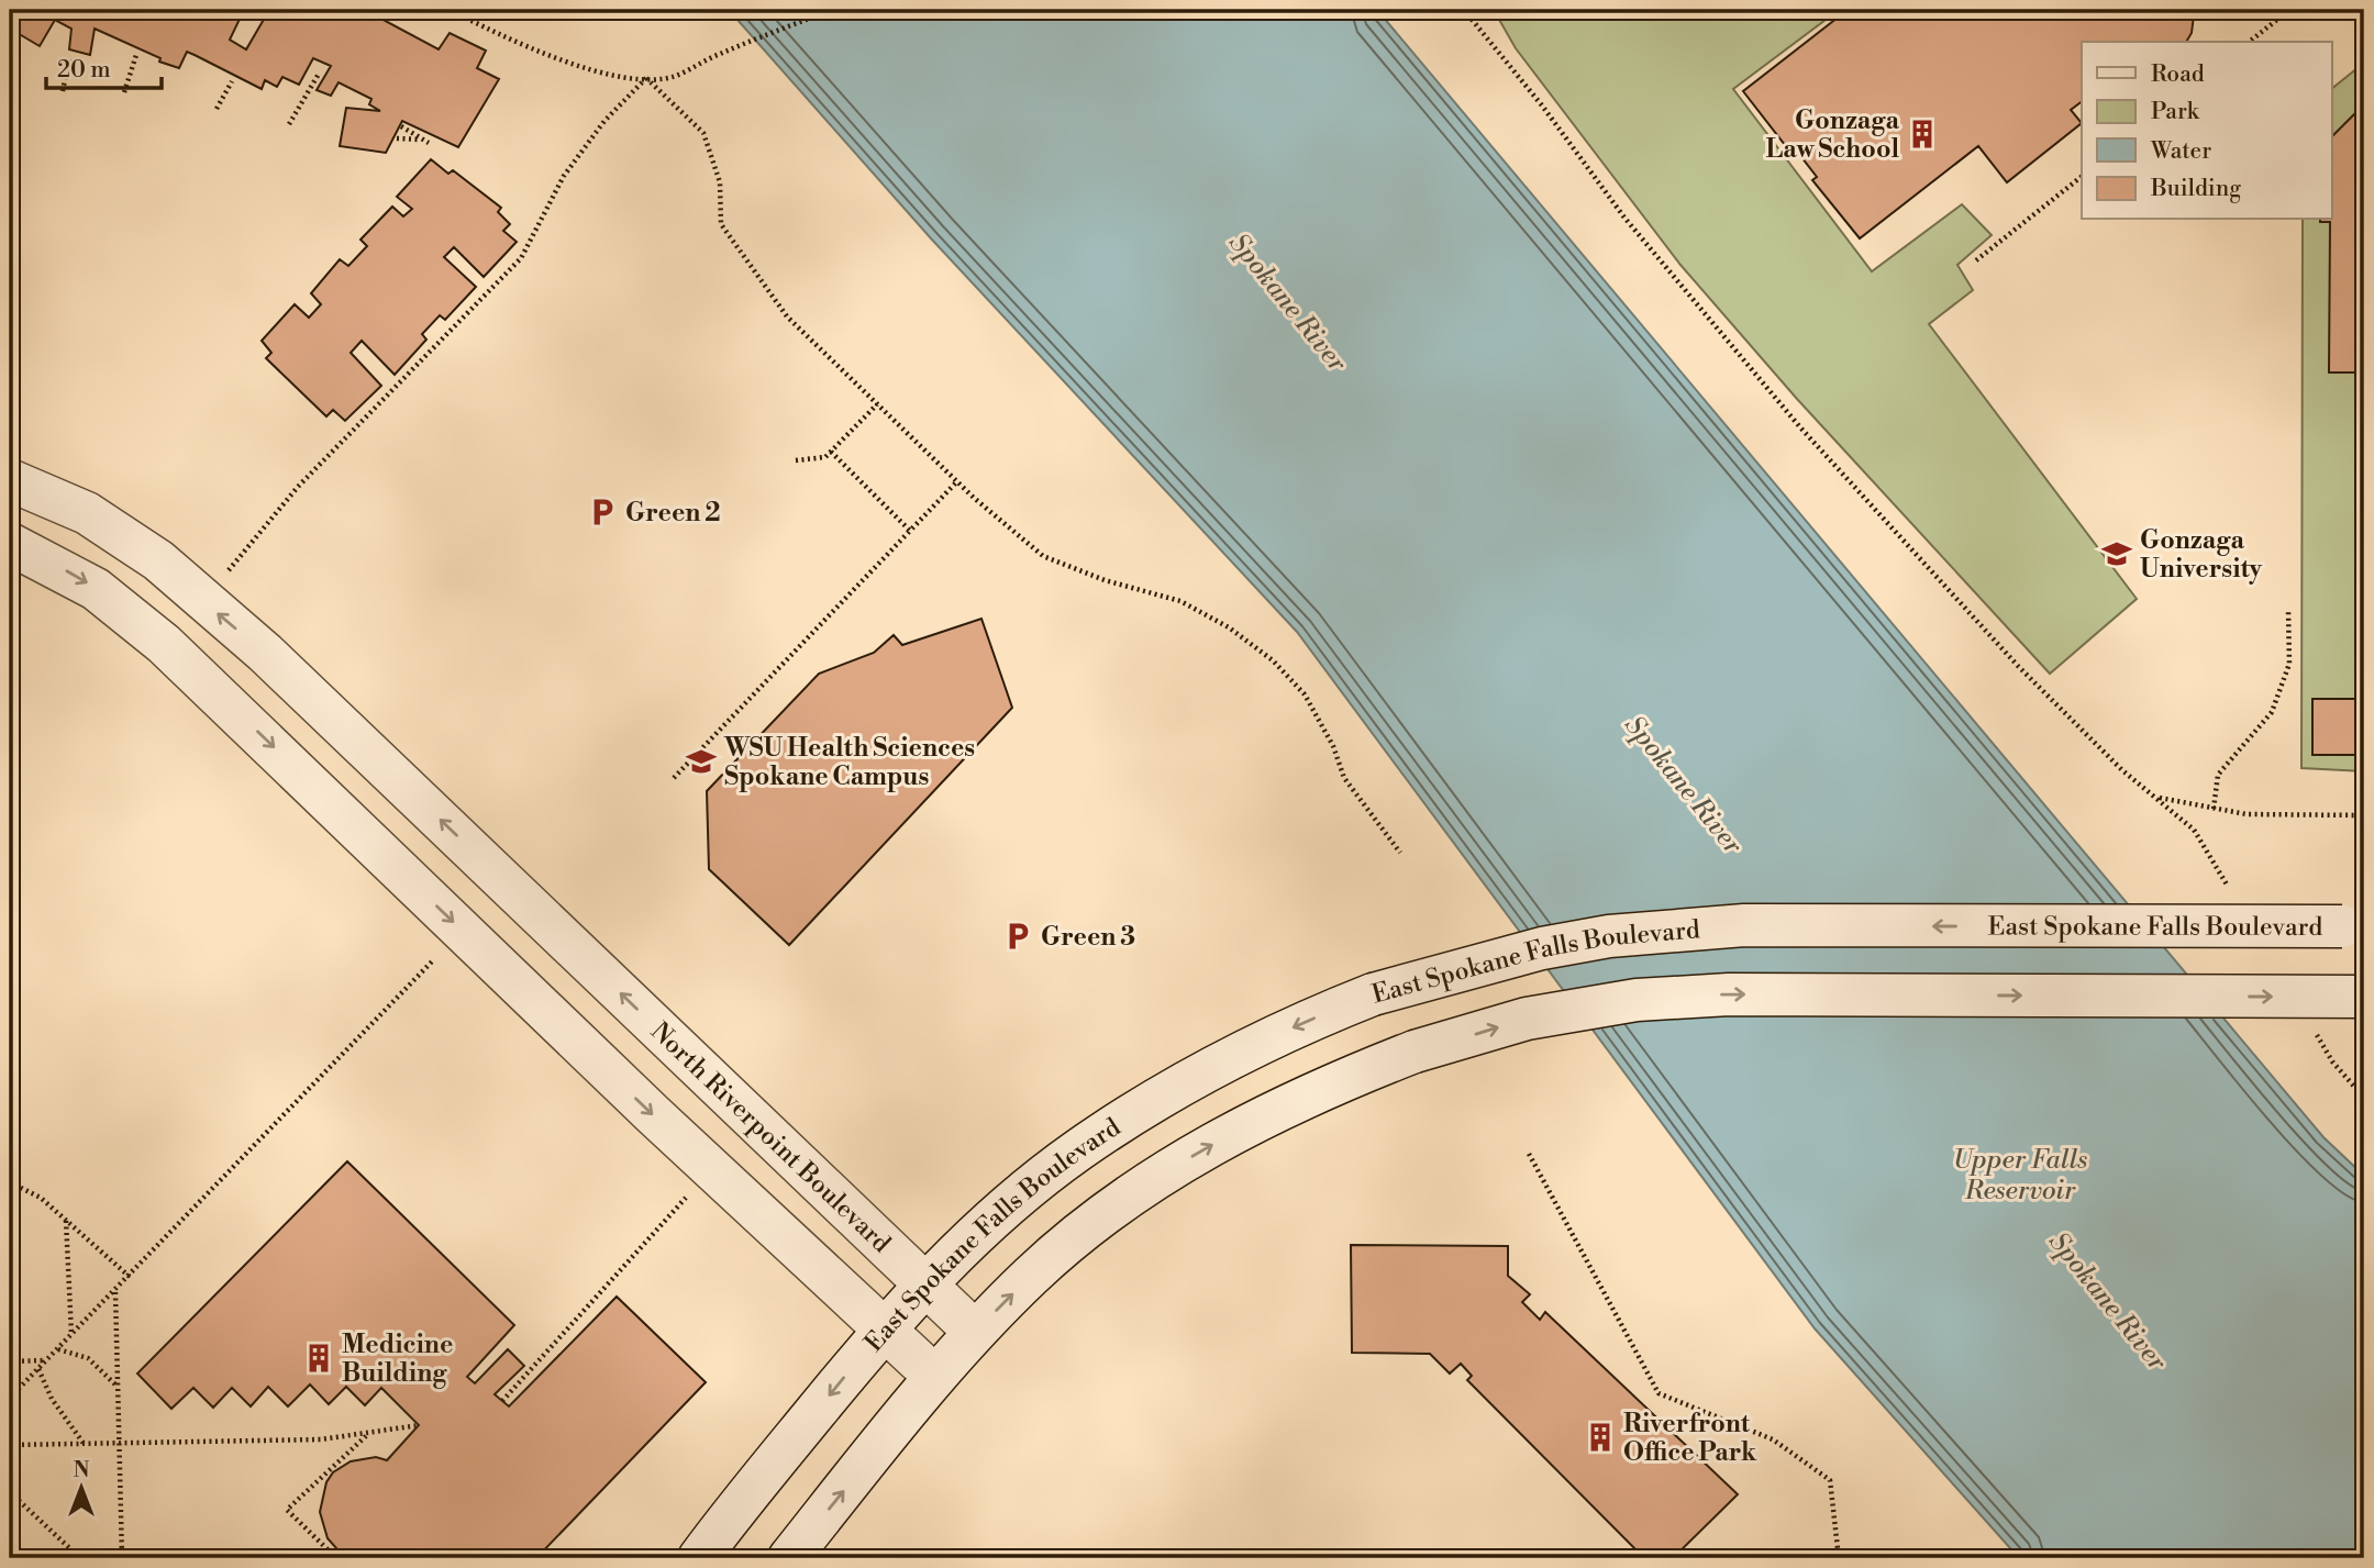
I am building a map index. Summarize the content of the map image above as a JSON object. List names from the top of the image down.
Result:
{
  "streets": {
    "main road": ["East Spokane Falls Boulevard", "North Riverpoint Boulevard"]
  },
  "crossings": [
    ["East Spokane Falls Boulevard", "North Riverpoint Boulevard"]
  ],
  "water": ["Spokane River", "Upper Falls Reservoir"],
  "places": {
    "building": ["Gonzaga Law School", "Medicine Building", "Riverfront Office Park"],
    "parking": ["Green 2", "Green 3"],
    "school or university": ["Gonzaga University", "WSU Health Sciences Spokane Campus"]
  },
  "legend": [
    "Road",
    "Park",
    "Water",
    "Building"
  ],
  "scale_bar": "20 m",
  "north": "top"
}
